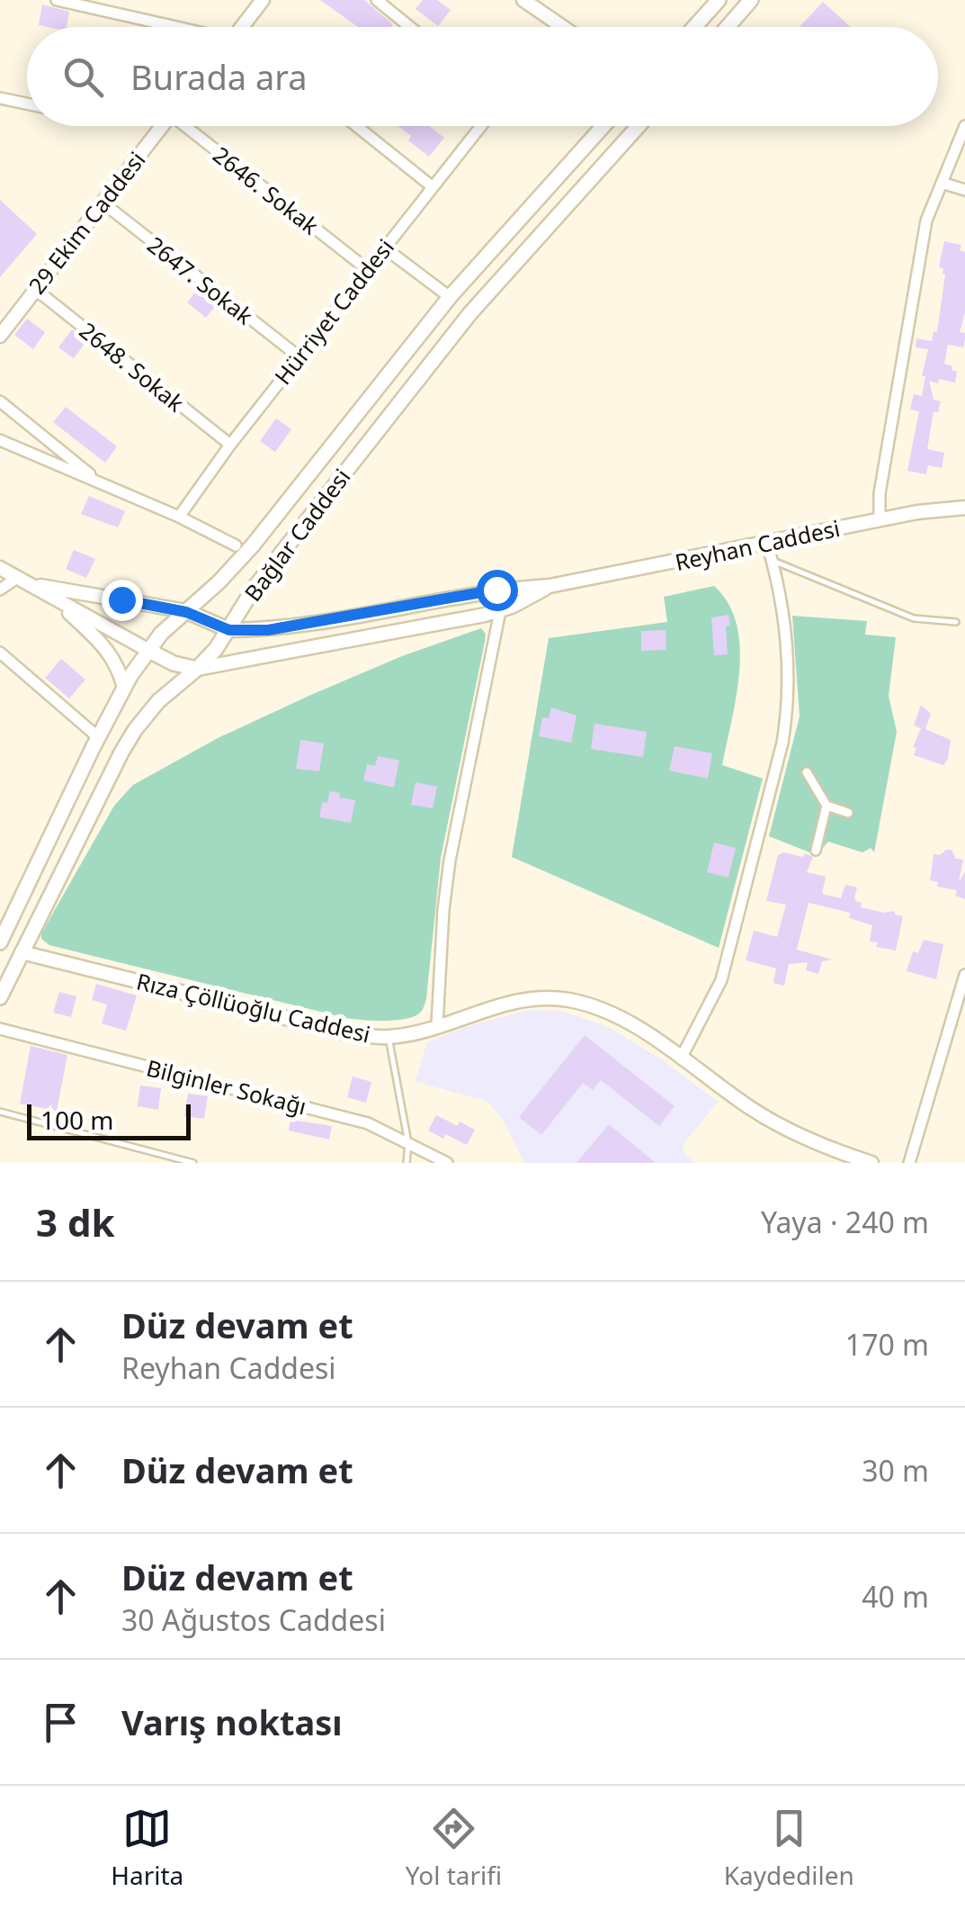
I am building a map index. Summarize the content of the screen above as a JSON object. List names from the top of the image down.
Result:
{
  "streets": {
    "main road": ["Bağlar Caddesi"],
    "street": [
      "2646. Sokak",
      "29 Ekim Caddesi",
      "2647. Sokak",
      "Hürriyet Caddesi",
      "2648. Sokak",
      "Reyhan Caddesi",
      "Rıza Çöllüoğlu Caddesi",
      "Bilginler Sokağı"
    ]
  },
  "crossings": [
    ["2646. Sokak", "Hürriyet Caddesi"],
    ["29 Ekim Caddesi", "2647. Sokak"],
    ["29 Ekim Caddesi", "2648. Sokak"],
    ["2647. Sokak", "Hürriyet Caddesi"],
    ["Hürriyet Caddesi", "2648. Sokak"],
    ["Bağlar Caddesi", "Reyhan Caddesi"],
    ["Bağlar Caddesi", "Rıza Çöllüoğlu Caddesi"]
  ],
  "scale_bar": "100 m",
  "page": {
    "search": "Burada ara",
    "scale": "100 m",
    "heading": ["3 dk", "Yaya · 240 m"],
    "list": [
      ["Düz devam et", "Reyhan Caddesi", "170 m"],
      ["Düz devam et", "30 m"],
      ["Düz devam et", "30 Ağustos Caddesi", "40 m"],
      "Varış noktası"
    ],
    "nav": ["Harita", "Yol tarifi", "Kaydedilen"]
  }
}
